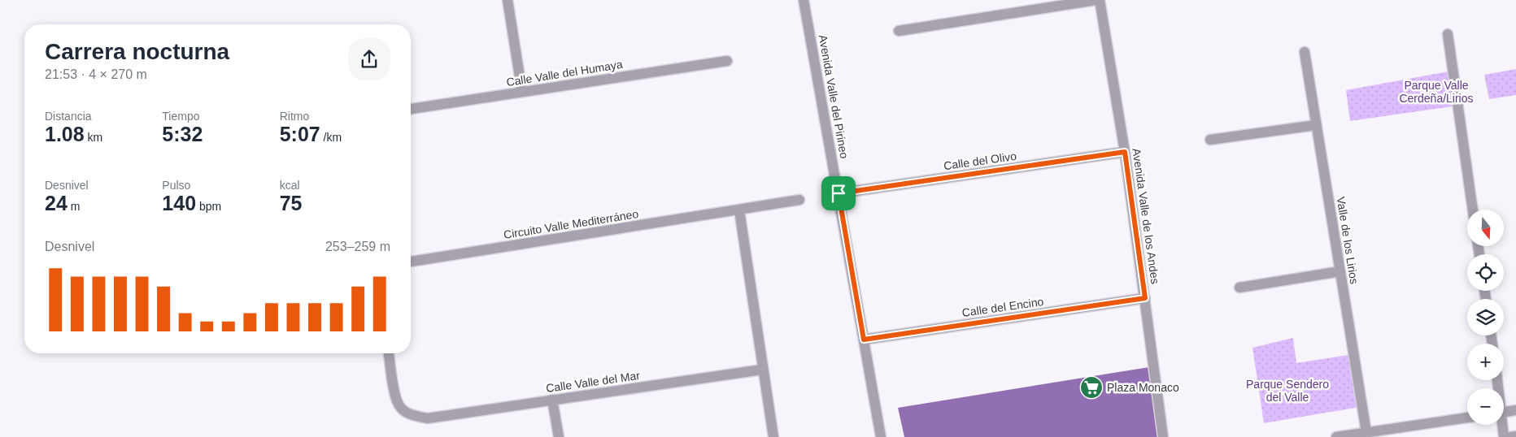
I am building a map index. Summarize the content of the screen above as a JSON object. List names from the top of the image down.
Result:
{
  "streets": {
    "street": [
      "Calle Valle del Humaya",
      "Avenida Valle del Pirineo",
      "Calle del Olivo",
      "Avenida Valle de los Andes",
      "Circuito Valle Mediterráneo",
      "Valle de los Lirios",
      "Calle del Encino",
      "Calle Valle del Mar"
    ]
  },
  "crossings": [
    ["Avenida Valle del Pirineo", "Calle del Olivo"],
    ["Avenida Valle del Pirineo", "Calle del Encino"],
    ["Calle del Olivo", "Avenida Valle de los Andes"],
    ["Avenida Valle de los Andes", "Calle del Encino"]
  ],
  "parks": ["Parque Valle Cerdeña/Lirios", "Parque Sendero del Valle"],
  "places": {
    "supermarket": ["Plaza Monaco"]
  },
  "north": "bottom",
  "page": {
    "heading": ["Carrera nocturna", "21:53 · 4 × 270 m"],
    "stats": [
      ["Distancia", "1.08 km"],
      ["Tiempo", "5:32"],
      ["Ritmo", "5:07 /km"],
      ["Desnivel", "24 m"],
      ["Pulso", "140 bpm"],
      ["kcal", "75"]
    ],
    "map_buttons": ["+", "−"],
    "chart": ["Desnivel", "253–259 m"]
  }
}
